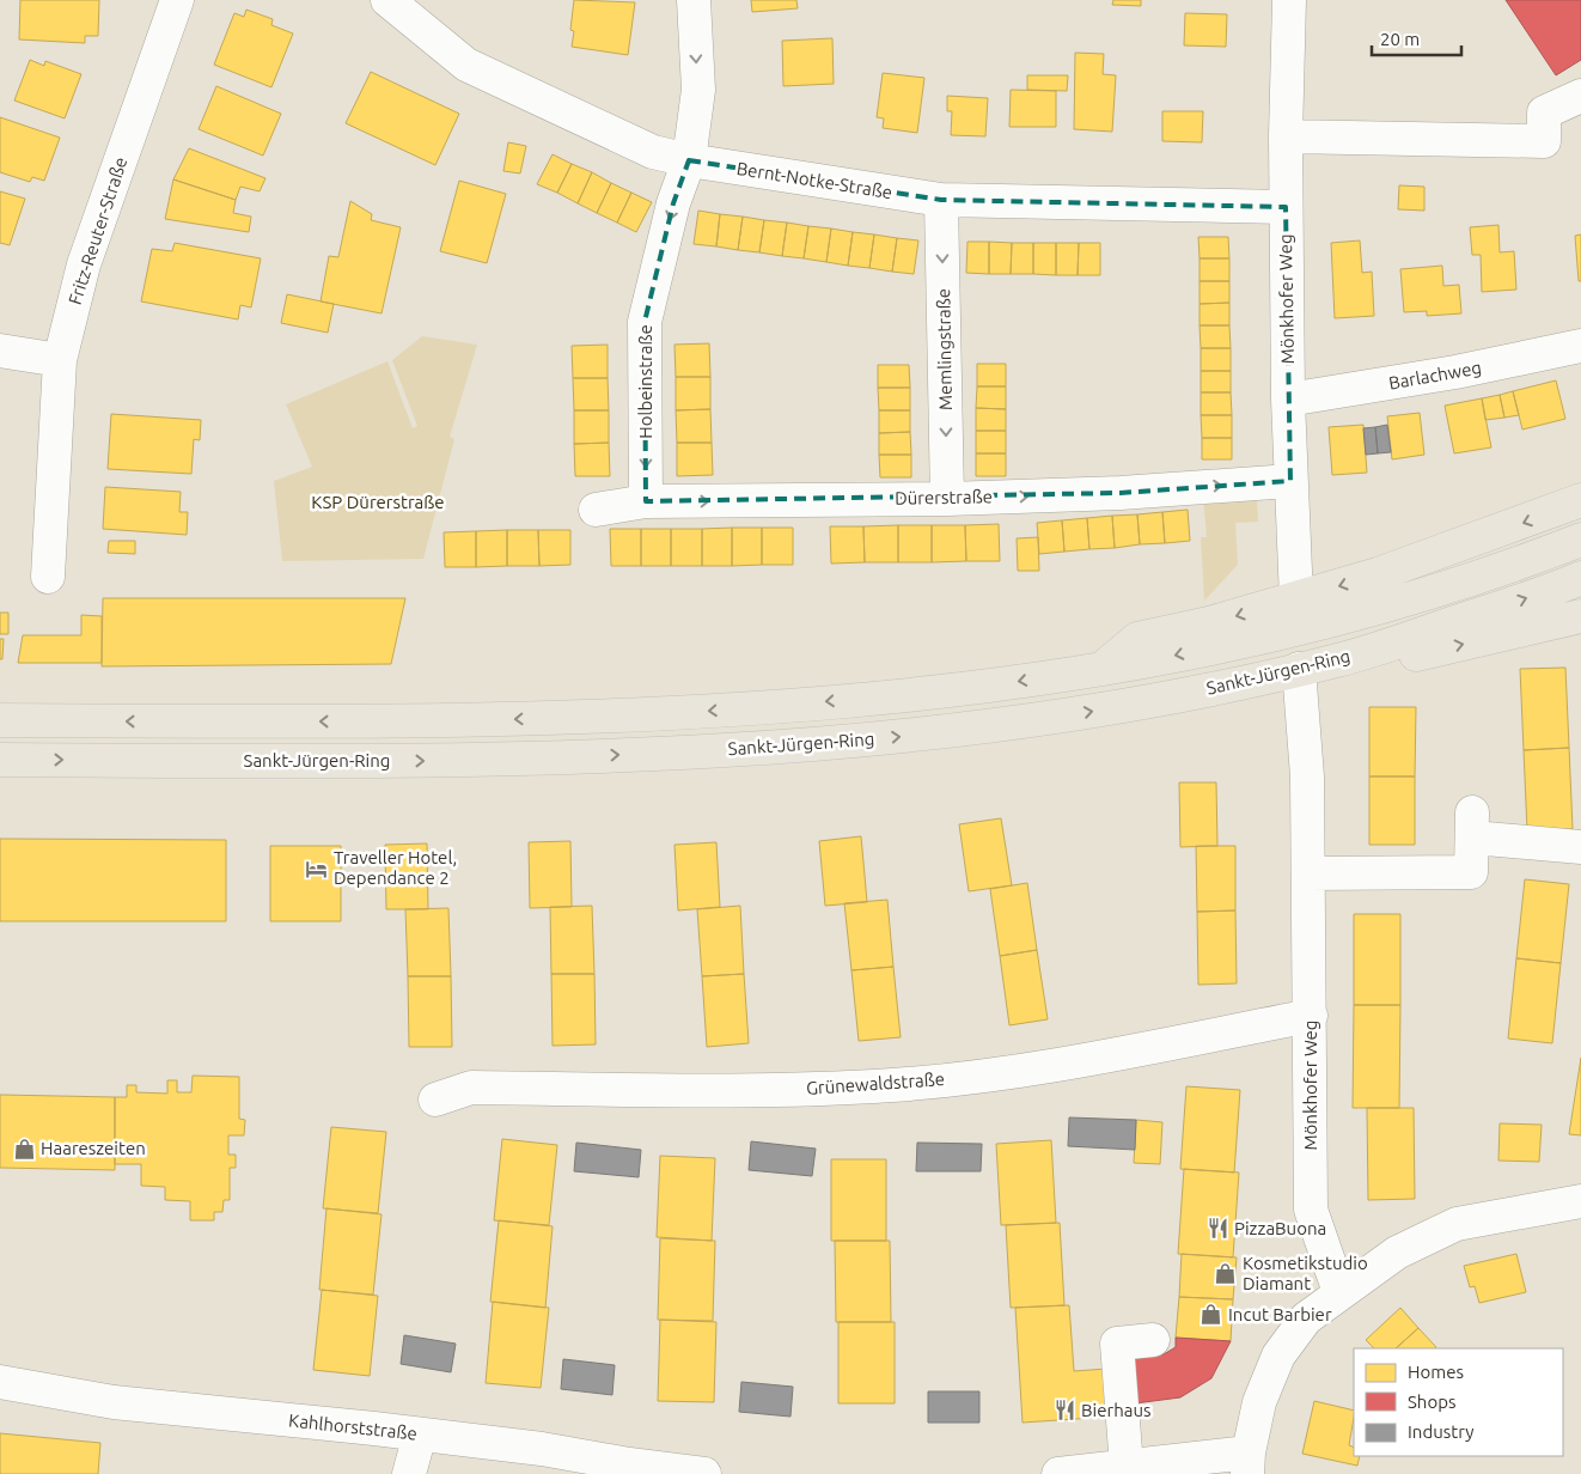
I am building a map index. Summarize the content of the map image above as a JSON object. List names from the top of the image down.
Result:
{
  "streets": {
    "main road": ["Sankt-Jürgen-Ring"],
    "street": [
      "Bernt-Notke-Straße",
      "Fritz-Reuter-Straße",
      "Mönkhofer Weg",
      "Memlingstraße",
      "Barlachweg",
      "Holbeinstraße",
      "Dürerstraße",
      "Grünewaldstraße",
      "Kahlhorststraße"
    ]
  },
  "crossings": [
    ["Bernt-Notke-Straße", "Mönkhofer Weg"],
    ["Bernt-Notke-Straße", "Memlingstraße"],
    ["Bernt-Notke-Straße", "Holbeinstraße"],
    ["Mönkhofer Weg", "Barlachweg"],
    ["Mönkhofer Weg", "Dürerstraße"],
    ["Mönkhofer Weg", "Sankt-Jürgen-Ring"],
    ["Mönkhofer Weg", "Grünewaldstraße"],
    ["Memlingstraße", "Dürerstraße"],
    ["Holbeinstraße", "Dürerstraße"]
  ],
  "one_way": ["Memlingstraße", "Holbeinstraße", "Dürerstraße"],
  "parks": ["KSP Dürerstraße"],
  "places": {
    "hotel": ["Traveller Hotel, Dependance 2"],
    "shop": ["Haareszeiten", "Kosmetikstudio Diamant", "Incut Barbier"],
    "restaurant": ["PizzaBuona", "Bierhaus"]
  },
  "legend": ["Homes", "Shops", "Industry"],
  "scale_bar": "20 m"
}
